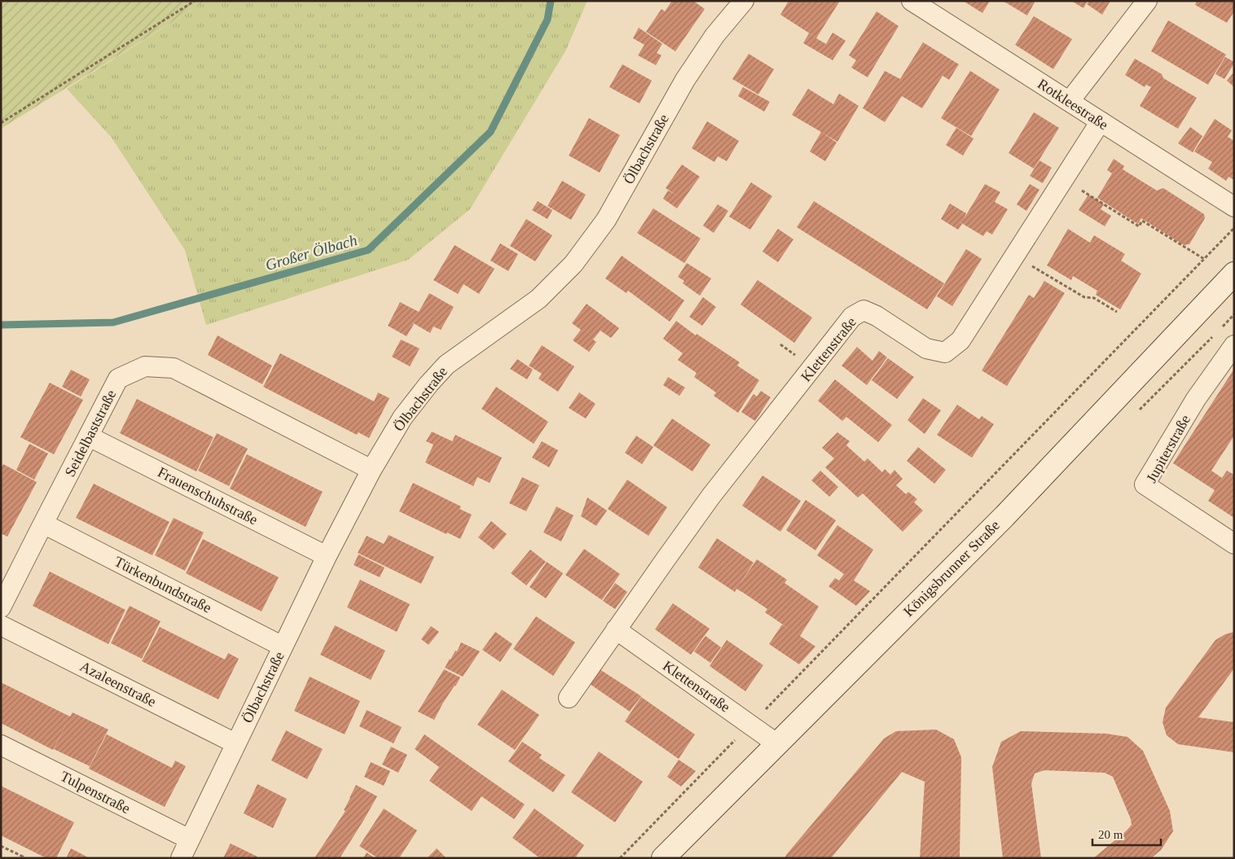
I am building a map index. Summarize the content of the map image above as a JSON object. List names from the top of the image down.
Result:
{
  "streets": {
    "main road": ["Königsbrunner Straße"],
    "street": [
      "Rotkleestraße",
      "Ölbachstraße",
      "Klettenstraße",
      "Seidelbaststraße",
      "Jupiterstraße",
      "Frauenschuhstraße",
      "Türkenbundstraße",
      "Azaleenstraße",
      "Tulpenstraße"
    ]
  },
  "crossings": [
    ["Rotkleestraße", "Klettenstraße"],
    ["Ölbachstraße", "Seidelbaststraße"],
    ["Ölbachstraße", "Frauenschuhstraße"],
    ["Ölbachstraße", "Türkenbundstraße"],
    ["Ölbachstraße", "Azaleenstraße"],
    ["Ölbachstraße", "Tulpenstraße"],
    ["Klettenstraße", "Königsbrunner Straße"],
    ["Seidelbaststraße", "Frauenschuhstraße"],
    ["Seidelbaststraße", "Türkenbundstraße"]
  ],
  "water": ["Großer Ölbach"],
  "scale_bar": "20 m"
}
